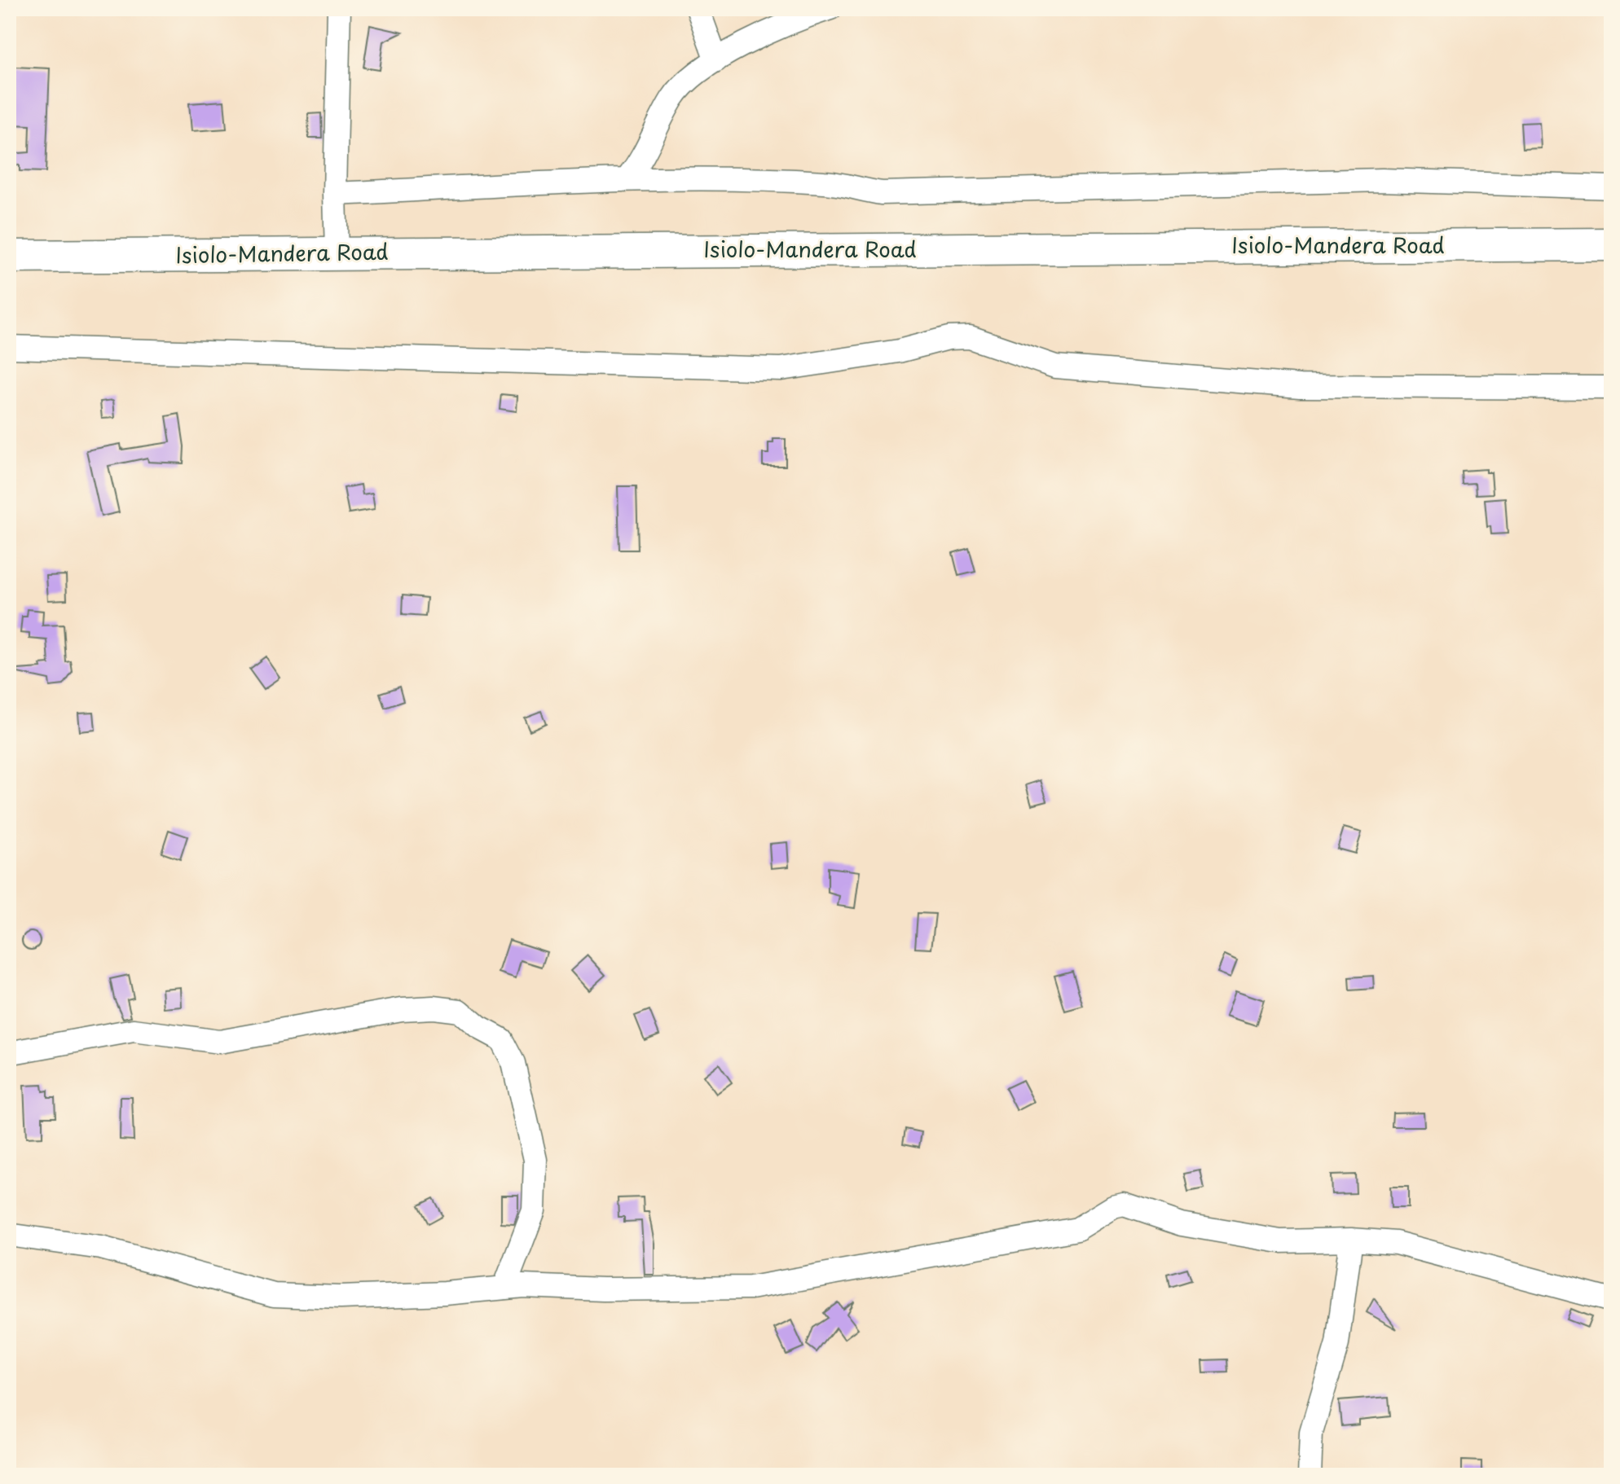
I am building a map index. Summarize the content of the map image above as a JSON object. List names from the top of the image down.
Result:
{
  "streets": {
    "highway": ["Isiolo-Mandera Road"]
  }
}
